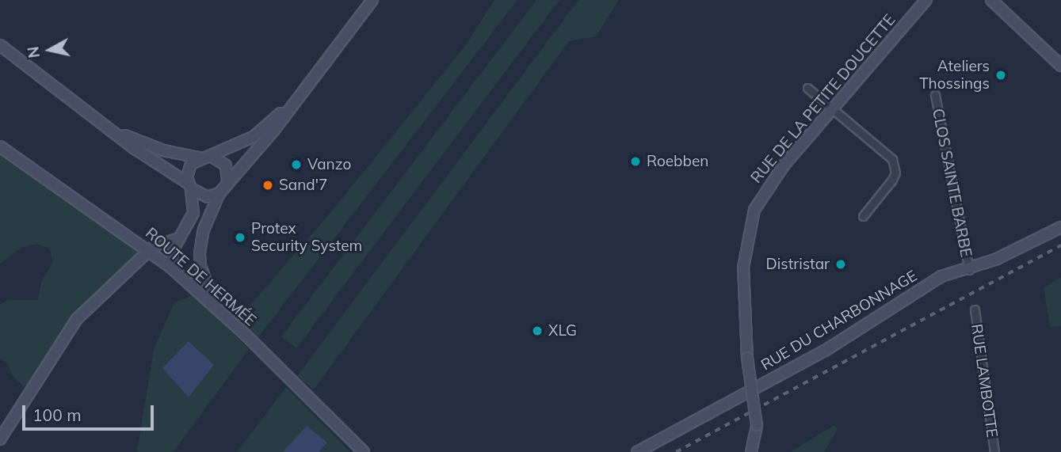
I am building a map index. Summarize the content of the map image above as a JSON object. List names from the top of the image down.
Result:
{
  "streets": {
    "street": [
      "RUE DE LA PETITE DOUCETTE",
      "CLOS SAINTE BARBE",
      "ROUTE DE HERMÉE",
      "RUE DU CHARBONNAGE",
      "RUE LAMBOTTE"
    ]
  },
  "crossings": [
    ["CLOS SAINTE BARBE", "RUE DU CHARBONNAGE"]
  ],
  "places": [
    "Ateliers Thossings",
    "Roebben",
    "Vanzo",
    "Sand'7",
    "Protex Security System",
    "Distristar",
    "XLG"
  ],
  "scale_bar": "100 m",
  "north": "left"
}
